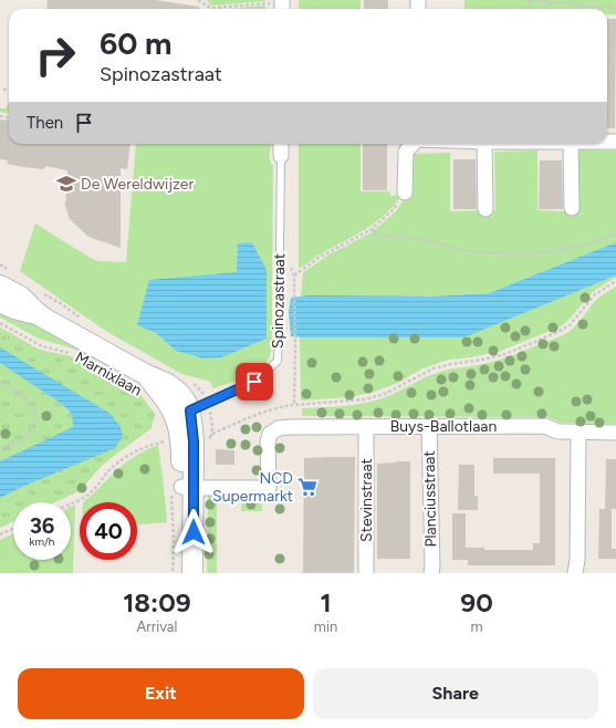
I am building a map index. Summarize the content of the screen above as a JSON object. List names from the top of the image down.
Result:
{
  "streets": {
    "street": [
      "Spinozastraat",
      "Marnixlaan",
      "Buys-Ballotlaan",
      "Planciusstraat",
      "Stevinstraat"
    ]
  },
  "crossings": [
    ["Spinozastraat", "Marnixlaan"],
    ["Buys-Ballotlaan", "Planciusstraat"],
    ["Buys-Ballotlaan", "Stevinstraat"]
  ],
  "places": {
    "school or university": ["De Wereldwijzer"],
    "supermarket": ["NCD Supermarkt"]
  },
  "page": {
    "turn": ["60 m", "Spinozastraat"],
    "then": "Then",
    "speed": "36 km/h",
    "limit": "40",
    "eta": [
      "18:09",
      "Arrival",
      "1",
      "min",
      "90",
      "m"
    ],
    "buttons": ["Exit", "Share"]
  }
}
